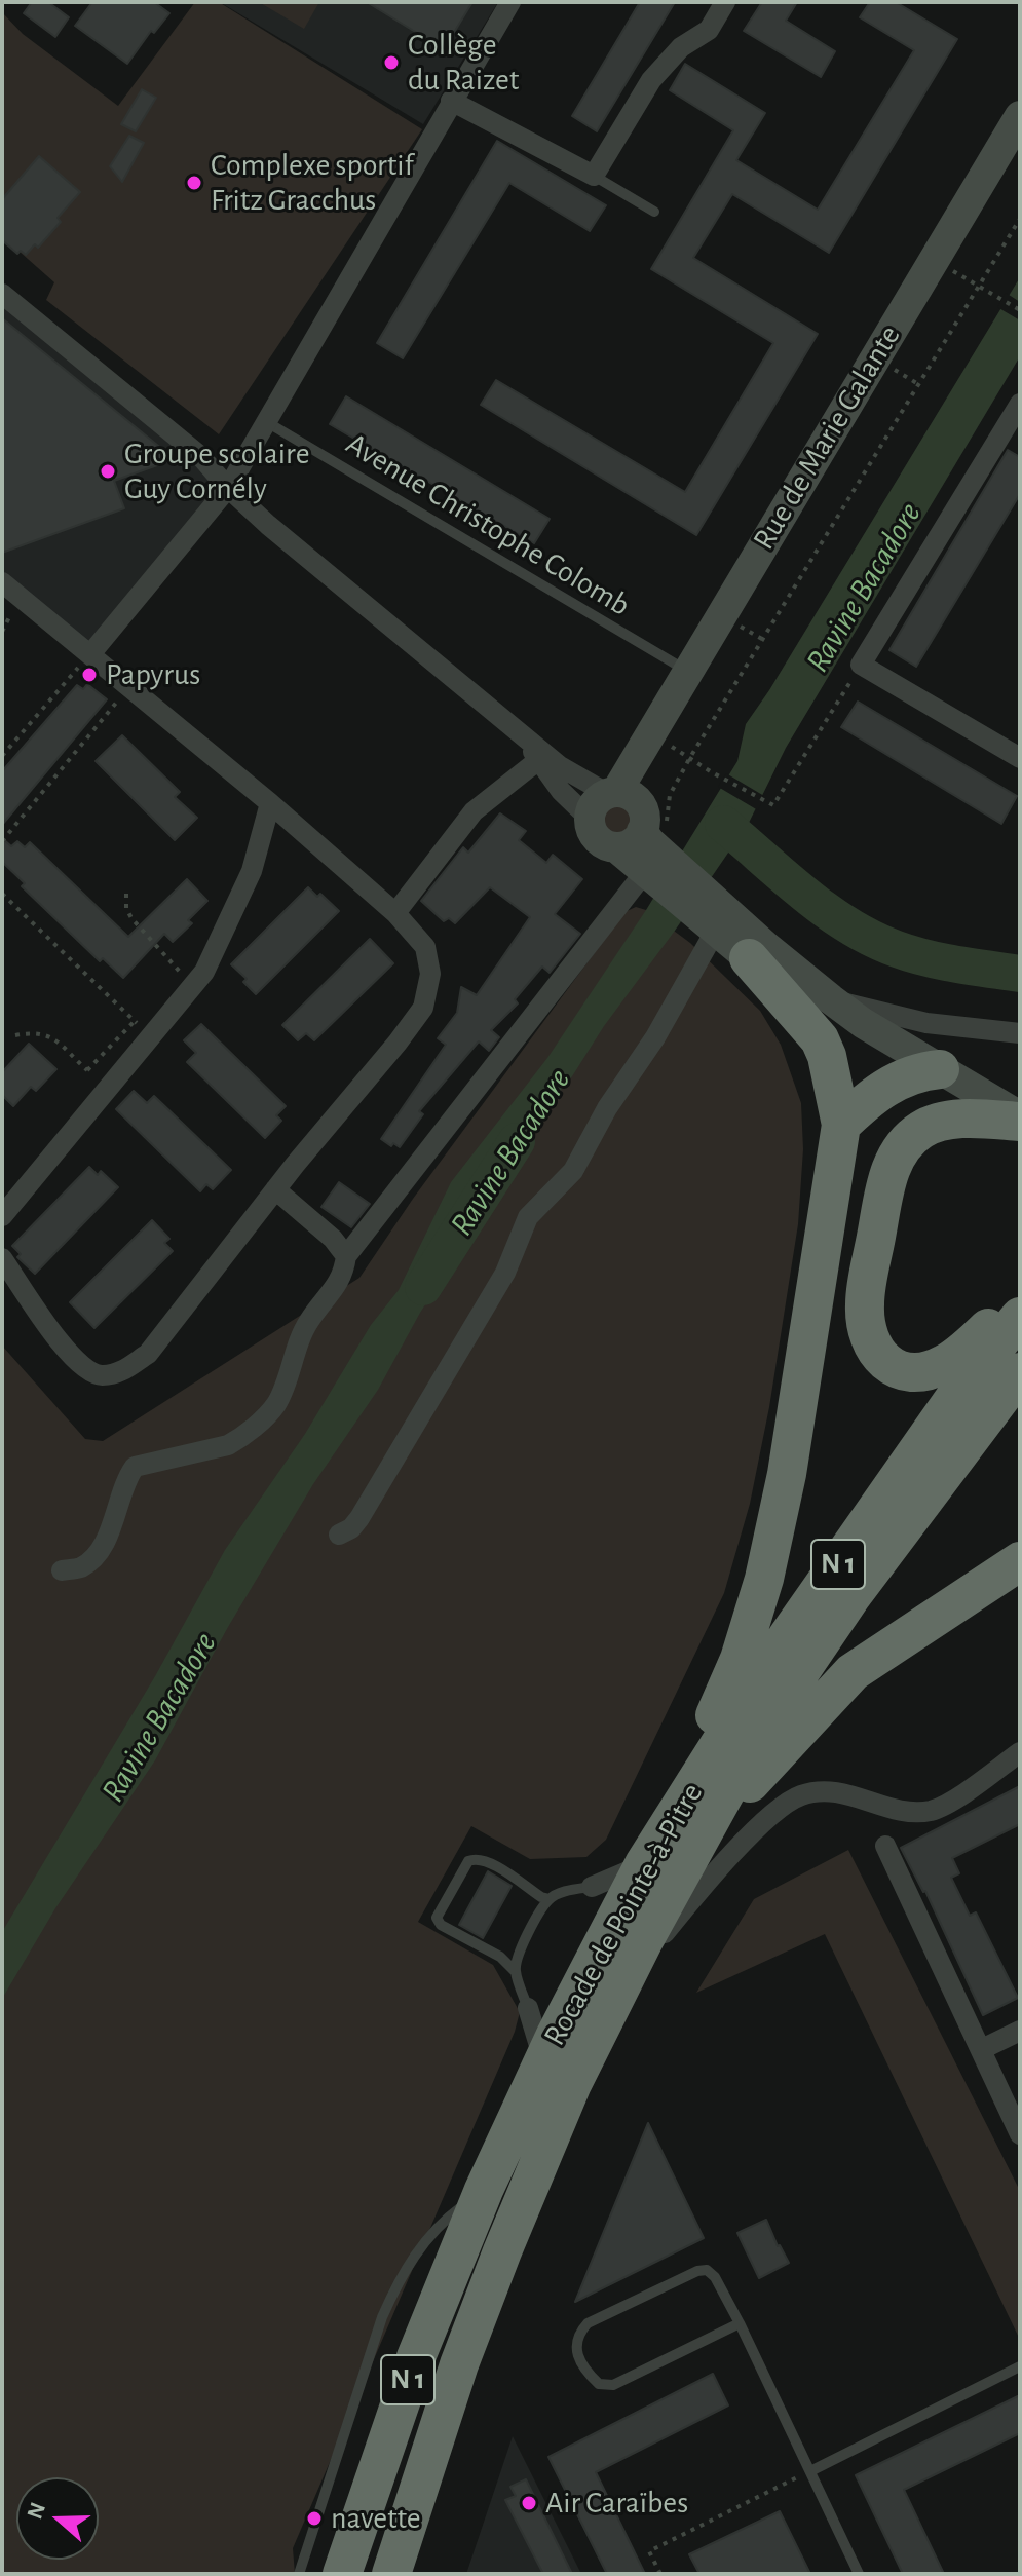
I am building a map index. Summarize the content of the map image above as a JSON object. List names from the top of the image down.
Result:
{
  "streets": {
    "highway": ["N 1", "Rocade de Pointe-à-Pitre"],
    "main road": ["Rue de Marie Galante"],
    "lane": ["Avenue Christophe Colomb"]
  },
  "crossings": [
    ["Rue de Marie Galante", "Avenue Christophe Colomb"]
  ],
  "water": ["Ravine Bacadore"],
  "places": [
    "Collège du Raizet",
    "Complexe sportif Fritz Gracchus",
    "Groupe scolaire Guy Cornély",
    "Papyrus",
    "Air Caraïbes",
    "navette"
  ],
  "north": "left"
}
